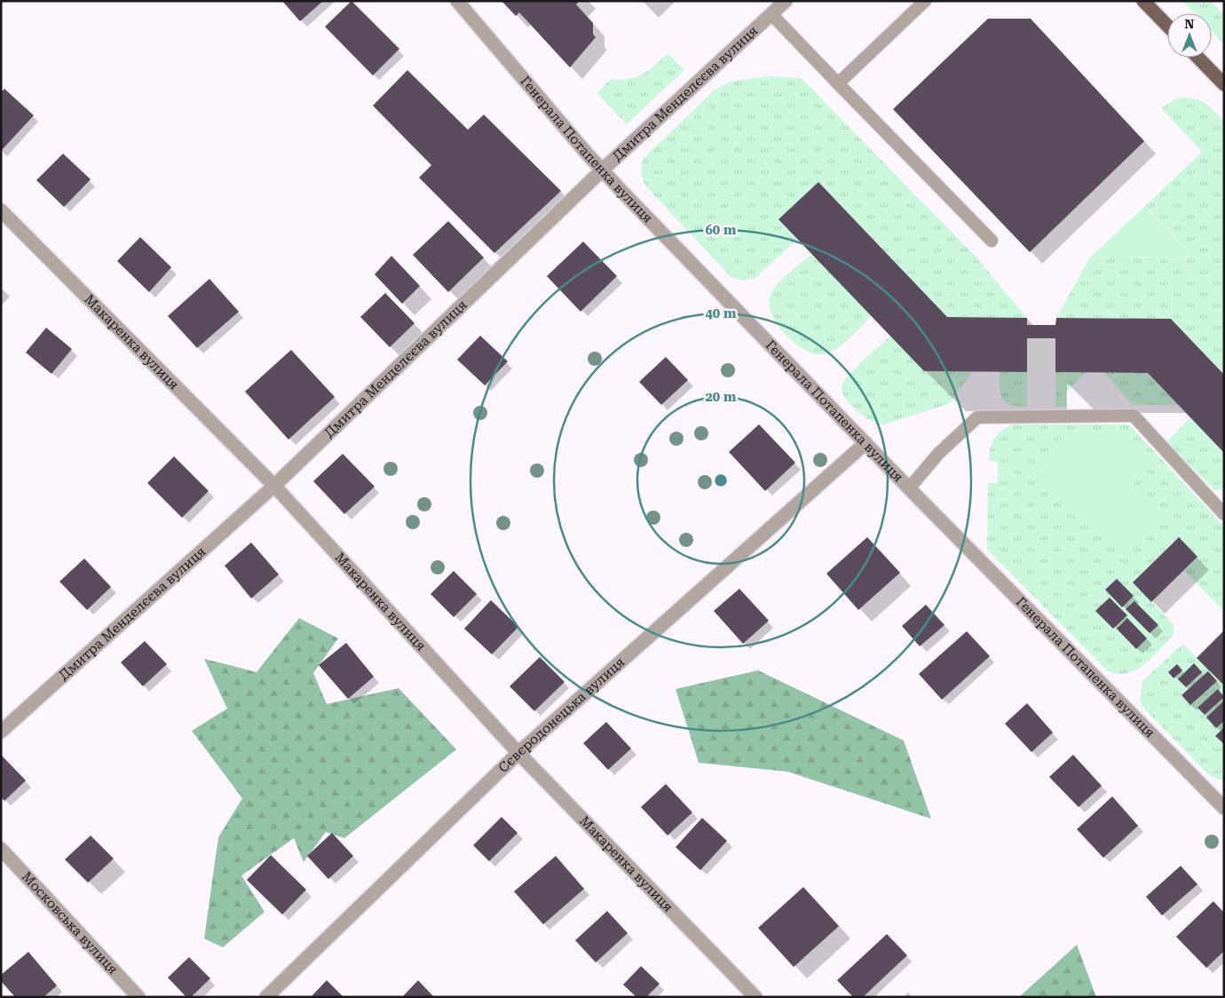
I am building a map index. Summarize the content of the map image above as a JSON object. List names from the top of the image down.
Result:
{
  "streets": {
    "street": [
      "Дмитра Менделєєва вулиця",
      "Генерала Потапенка вулиця",
      "Макаренка вулиця",
      "Сєвєродонецька вулиця",
      "Московська вулиця"
    ]
  },
  "crossings": [
    ["Дмитра Менделєєва вулиця", "Генерала Потапенка вулиця"],
    ["Дмитра Менделєєва вулиця", "Макаренка вулиця"],
    ["Генерала Потапенка вулиця", "Сєвєродонецька вулиця"],
    ["Макаренка вулиця", "Сєвєродонецька вулиця"]
  ],
  "north": "top",
  "rings": ["60 m", "40 m", "20 m"]
}
